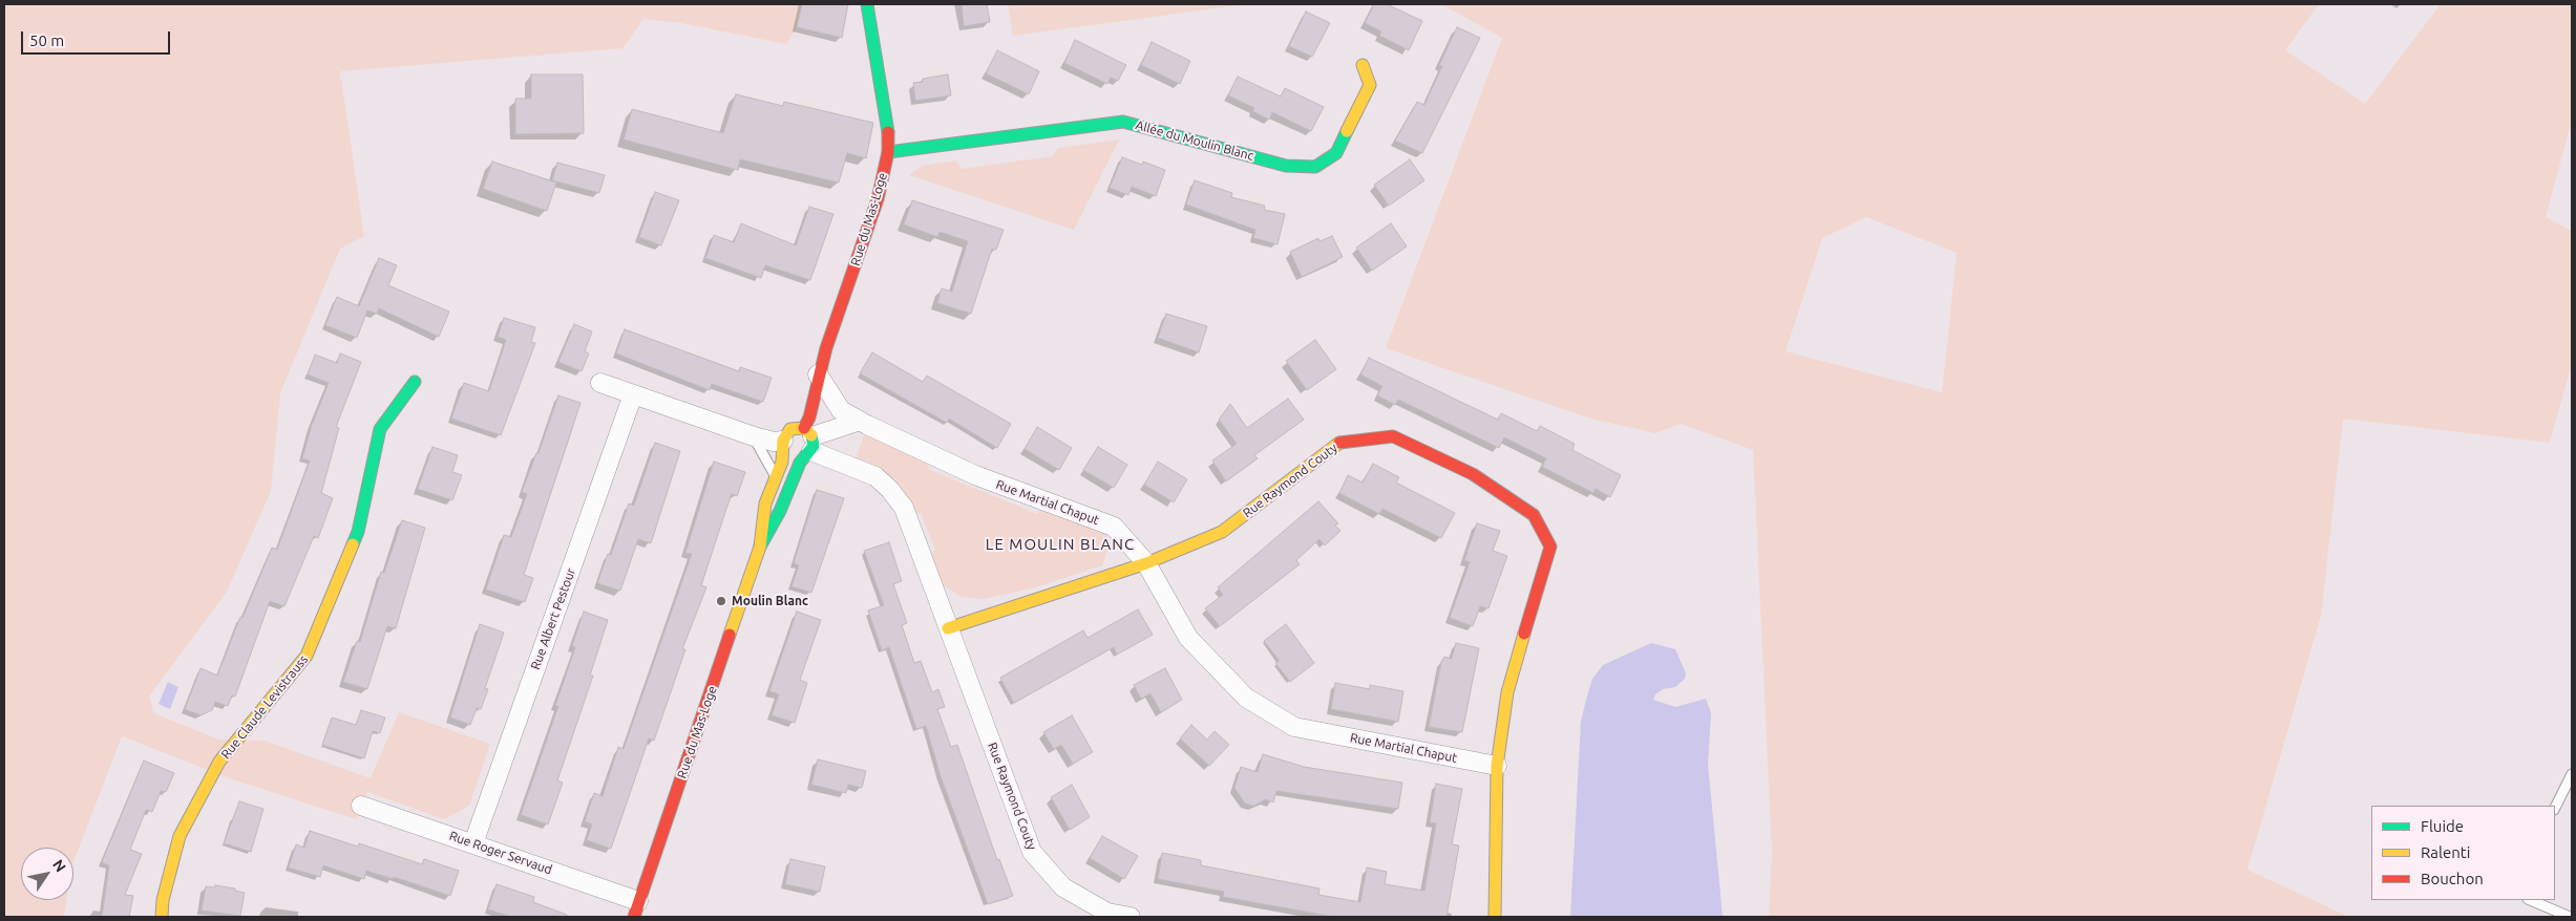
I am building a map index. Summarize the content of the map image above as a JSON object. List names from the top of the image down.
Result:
{
  "streets": {
    "street": [
      "Allée du Moulin Blanc",
      "Rue du Mas-Loge",
      "Rue Raymond Couty",
      "Rue Martial Chaput",
      "Rue Albert Pestour",
      "Rue Claude Levistrauss",
      "Rue Roger Servaud"
    ]
  },
  "crossings": [
    ["Allée du Moulin Blanc", "Rue du Mas-Loge"],
    ["Rue du Mas-Loge", "Rue Raymond Couty"],
    ["Rue du Mas-Loge", "Rue Martial Chaput"],
    ["Rue du Mas-Loge", "Rue Roger Servaud"],
    ["Rue Raymond Couty", "Rue Martial Chaput"],
    ["Rue Albert Pestour", "Rue Roger Servaud"]
  ],
  "districts": ["LE MOULIN BLANC"],
  "places": ["Moulin Blanc"],
  "legend": ["Fluide", "Ralenti", "Bouchon"],
  "scale_bar": "50 m",
  "north": "top right"
}
